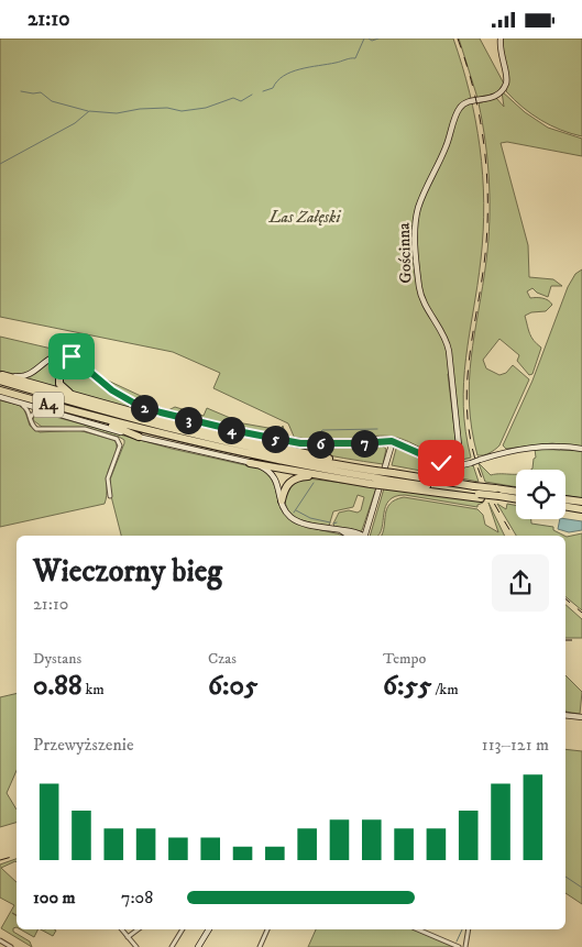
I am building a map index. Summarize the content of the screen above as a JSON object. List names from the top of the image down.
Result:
{
  "streets": {
    "highway": ["A4"],
    "street": ["Gościnna"]
  },
  "parks": ["Las Załęski"],
  "page": {
    "status": "21:10",
    "pins": [
      "2",
      "3",
      "4",
      "5",
      "7",
      "6"
    ],
    "heading": ["Wieczorny bieg", "21:10"],
    "stats": [
      ["Dystans", "0.88 km"],
      ["Czas", "6:05"],
      ["Tempo", "6:55 /km"]
    ],
    "chart": ["Przewyższenie", "113–121 m"],
    "list": [
      {
        "name": "100 m",
        "note": "7:08"
      }
    ]
  }
}
